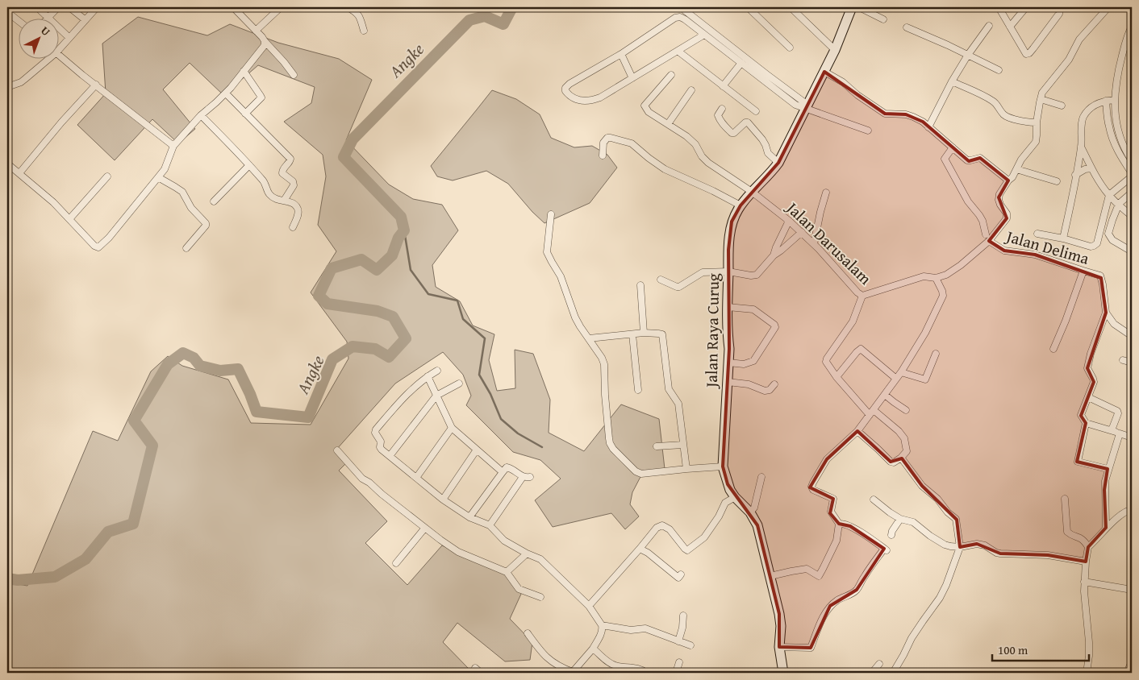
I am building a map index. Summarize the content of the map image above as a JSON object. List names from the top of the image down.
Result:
{
  "streets": {
    "main road": ["Jalan Raya Curug"],
    "street": ["Jalan Darusalam", "Jalan Delima"]
  },
  "crossings": [
    ["Jalan Darusalam", "Jalan Delima"],
    ["Jalan Darusalam", "Jalan Raya Curug"]
  ],
  "water": ["Angke"],
  "scale_bar": "100 m",
  "north": "top right"
}
